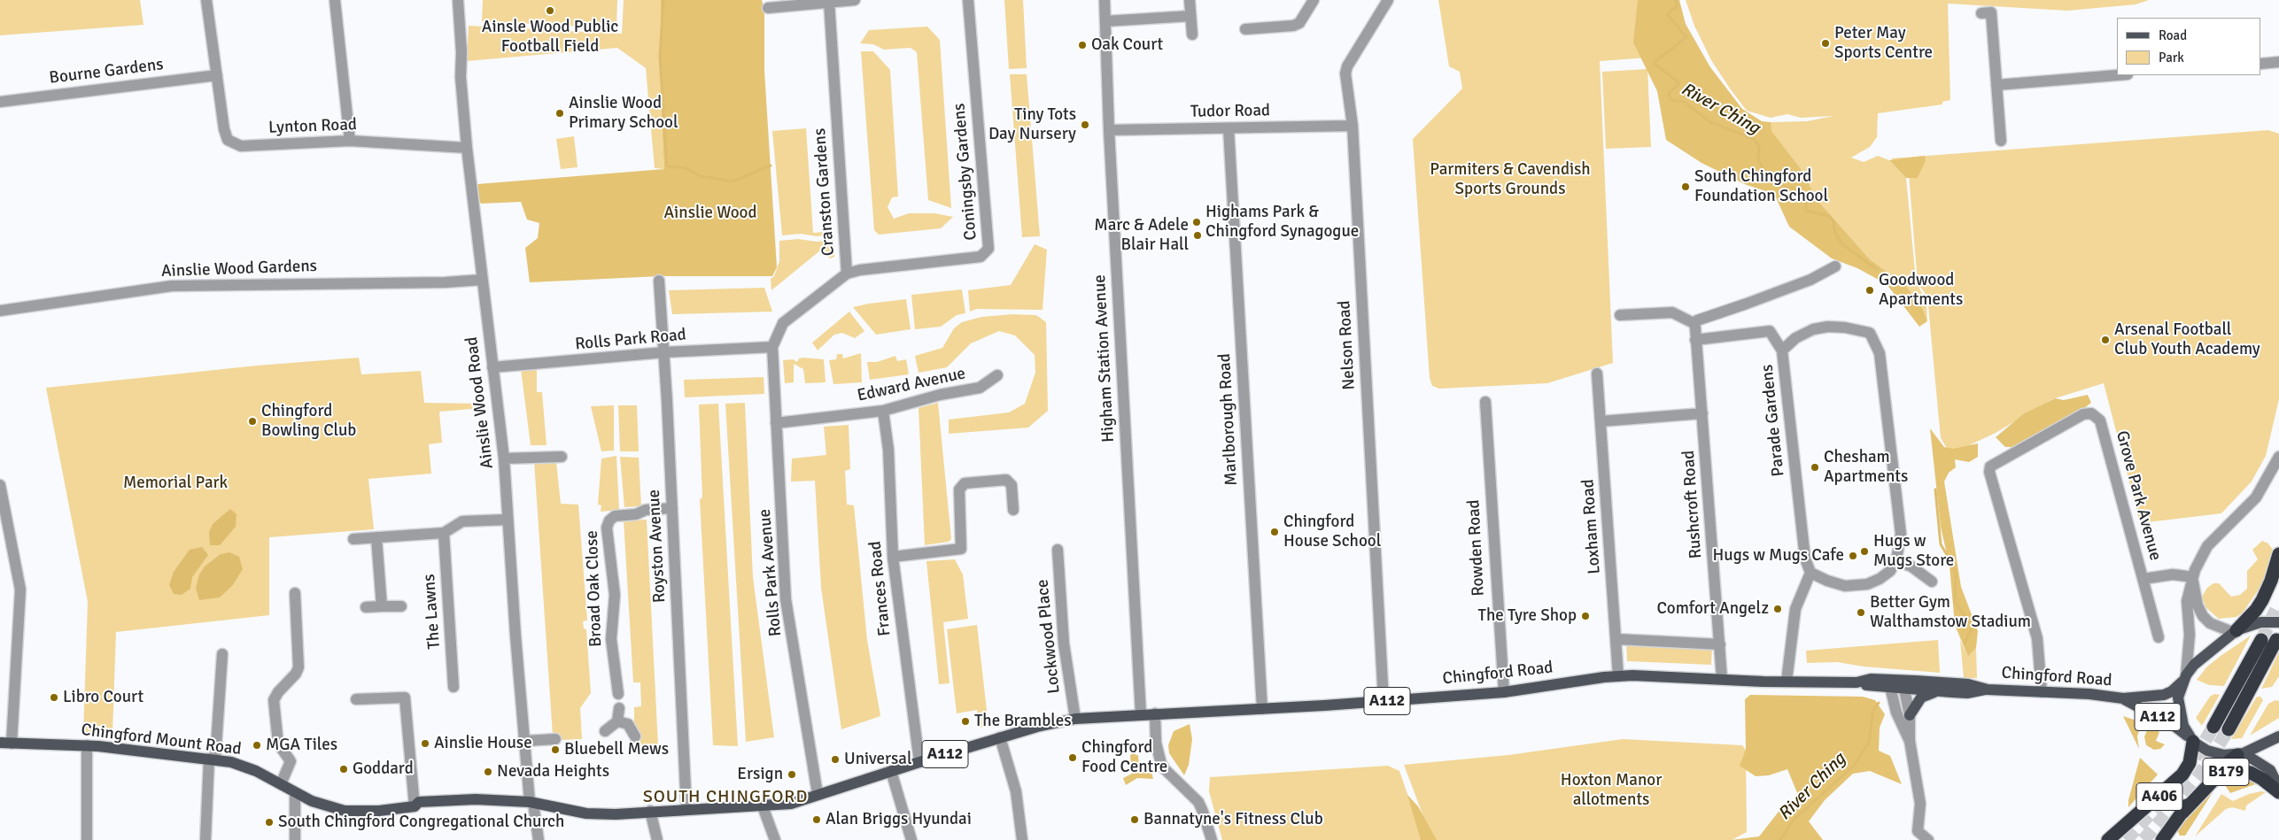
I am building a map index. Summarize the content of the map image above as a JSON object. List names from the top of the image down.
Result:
{
  "streets": {
    "highway": ["B179", "A406"],
    "main road": ["Chingford Road", "A112", "Chingford Mount Road"],
    "street": [
      "Bourne Gardens",
      "Tudor Road",
      "Lynton Road",
      "Coningsby Gardens",
      "Cranston Gardens",
      "Ainslie Wood Gardens",
      "Rolls Park Road",
      "Nelson Road",
      "Higham Station Avenue",
      "Edward Avenue",
      "Ainslie Wood Road",
      "Marlborough Road",
      "Parade Gardens",
      "Grove Park Avenue",
      "Rushcroft Road",
      "Loxham Road",
      "Royston Avenue",
      "Rowden Road",
      "Rolls Park Avenue",
      "Broad Oak Close",
      "Frances Road",
      "The Lawns",
      "Lockwood Place"
    ]
  },
  "crossings": [
    ["Bourne Gardens", "Lynton Road"],
    ["Tudor Road", "Nelson Road"],
    ["Tudor Road", "Higham Station Avenue"],
    ["Tudor Road", "Marlborough Road"],
    ["Lynton Road", "Ainslie Wood Road"],
    ["Coningsby Gardens", "Cranston Gardens"],
    ["Cranston Gardens", "Rolls Park Road"],
    ["Cranston Gardens", "Rolls Park Avenue"],
    ["Ainslie Wood Gardens", "Ainslie Wood Road"],
    ["Rolls Park Road", "Ainslie Wood Road"],
    ["Rolls Park Road", "Royston Avenue"],
    ["Rolls Park Road", "Rolls Park Avenue"],
    ["Nelson Road", "Chingford Road"],
    ["Higham Station Avenue", "Chingford Road"],
    ["Higham Station Avenue", "Chingford Mount Road"],
    ["Edward Avenue", "Rolls Park Avenue"],
    ["Edward Avenue", "Frances Road"],
    ["Ainslie Wood Road", "Chingford Mount Road"],
    ["Marlborough Road", "Chingford Road"],
    ["Grove Park Avenue", "Chingford Road"],
    ["Rushcroft Road", "Chingford Road"],
    ["Loxham Road", "Chingford Road"],
    ["Royston Avenue", "Broad Oak Close"],
    ["Royston Avenue", "Chingford Mount Road"],
    ["Rowden Road", "Chingford Road"],
    ["Rolls Park Avenue", "Chingford Mount Road"],
    ["Frances Road", "Chingford Mount Road"],
    ["Lockwood Place", "Chingford Mount Road"],
    ["Chingford Road", "Chingford Mount Road"],
    ["Chingford Road", "B179"],
    ["Chingford Road", "A406"],
    ["B179", "A406"]
  ],
  "districts": ["SOUTH CHINGFORD"],
  "water": ["River Ching"],
  "parks": [
    "Parmiters & Cavendish Sports Grounds",
    "Ainslie Wood",
    "Memorial Park",
    "Hoxton Manor allotments"
  ],
  "places": [
    "Ainsle Wood Public Football Field",
    "Peter May Sports Centre",
    "Oak Court",
    "Ainslie Wood Primary School",
    "Tiny Tots Day Nursery",
    "South Chingford Foundation School",
    "Highams Park & Chingford Synagogue",
    "Marc & Adele Blair Hall",
    "Goodwood Apartments",
    "Arsenal Football Club Youth Academy",
    "Chingford Bowling Club",
    "Chesham Apartments",
    "Chingford House School",
    "Hugs w Mugs Store",
    "Hugs w Mugs Cafe",
    "Comfort Angelz",
    "Better Gym Walthamstow Stadium",
    "The Tyre Shop",
    "Libro Court",
    "The Brambles",
    "Ainslie House",
    "MGA Tiles",
    "Bluebell Mews",
    "Chingford Food Centre",
    "Universal",
    "Goddard",
    "Nevada Heights",
    "Ersign",
    "Alan Briggs Hyundai",
    "Bannatyne's Fitness Club",
    "South Chingford Congregational Church"
  ],
  "legend": ["Road", "Park"]
}
